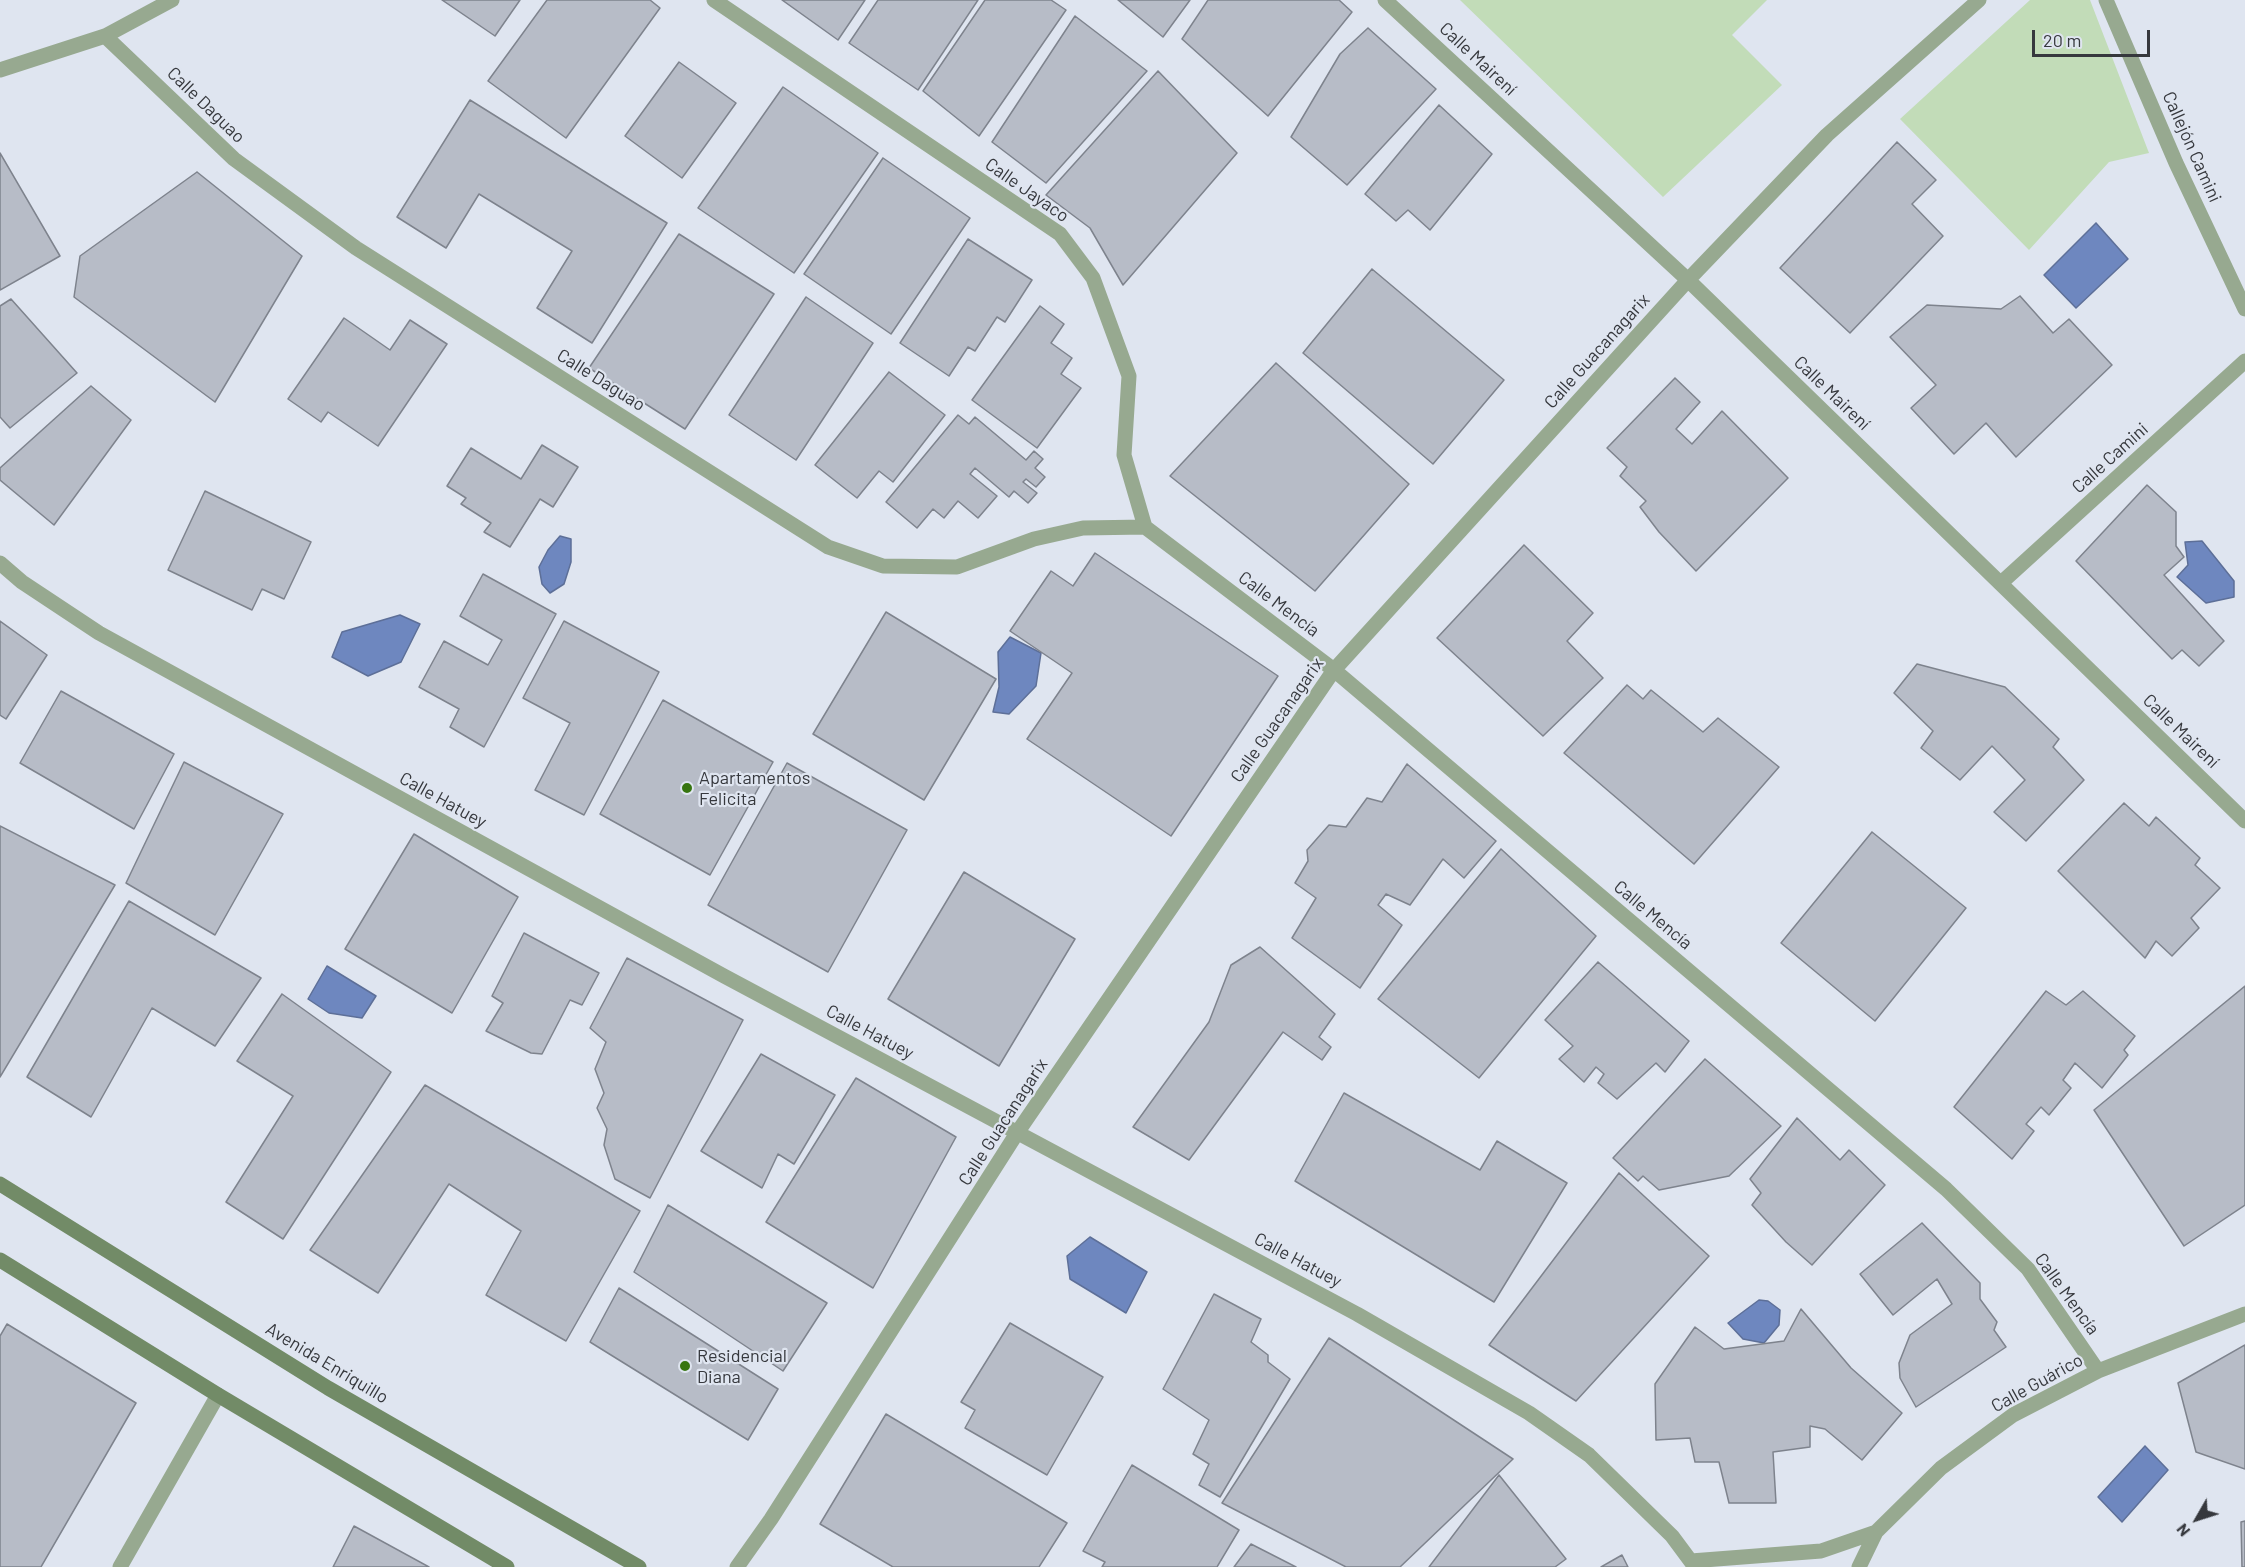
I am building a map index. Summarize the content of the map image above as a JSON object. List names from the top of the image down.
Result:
{
  "streets": {
    "main road": ["Avenida Enriquillo"],
    "street": [
      "Calle Mairení",
      "Calle Daguao",
      "Callejón Camini",
      "Calle Jayaco",
      "Calle Guacanagarix",
      "Calle Camini",
      "Calle Mencía",
      "Calle Hatuey",
      "Calle Guárico"
    ]
  },
  "crossings": [
    ["Calle Mairení", "Calle Guacanagarix"],
    ["Calle Mairení", "Calle Camini"],
    ["Calle Daguao", "Calle Jayaco"],
    ["Calle Daguao", "Calle Mencía"],
    ["Calle Jayaco", "Calle Mencía"],
    ["Calle Guacanagarix", "Calle Mencía"],
    ["Calle Guacanagarix", "Calle Hatuey"],
    ["Calle Mencía", "Calle Guárico"],
    ["Calle Hatuey", "Calle Guárico"]
  ],
  "places": ["Apartamentos Felicita", "Residencial Diana"],
  "scale_bar": "20 m",
  "north": "bottom left"
}
